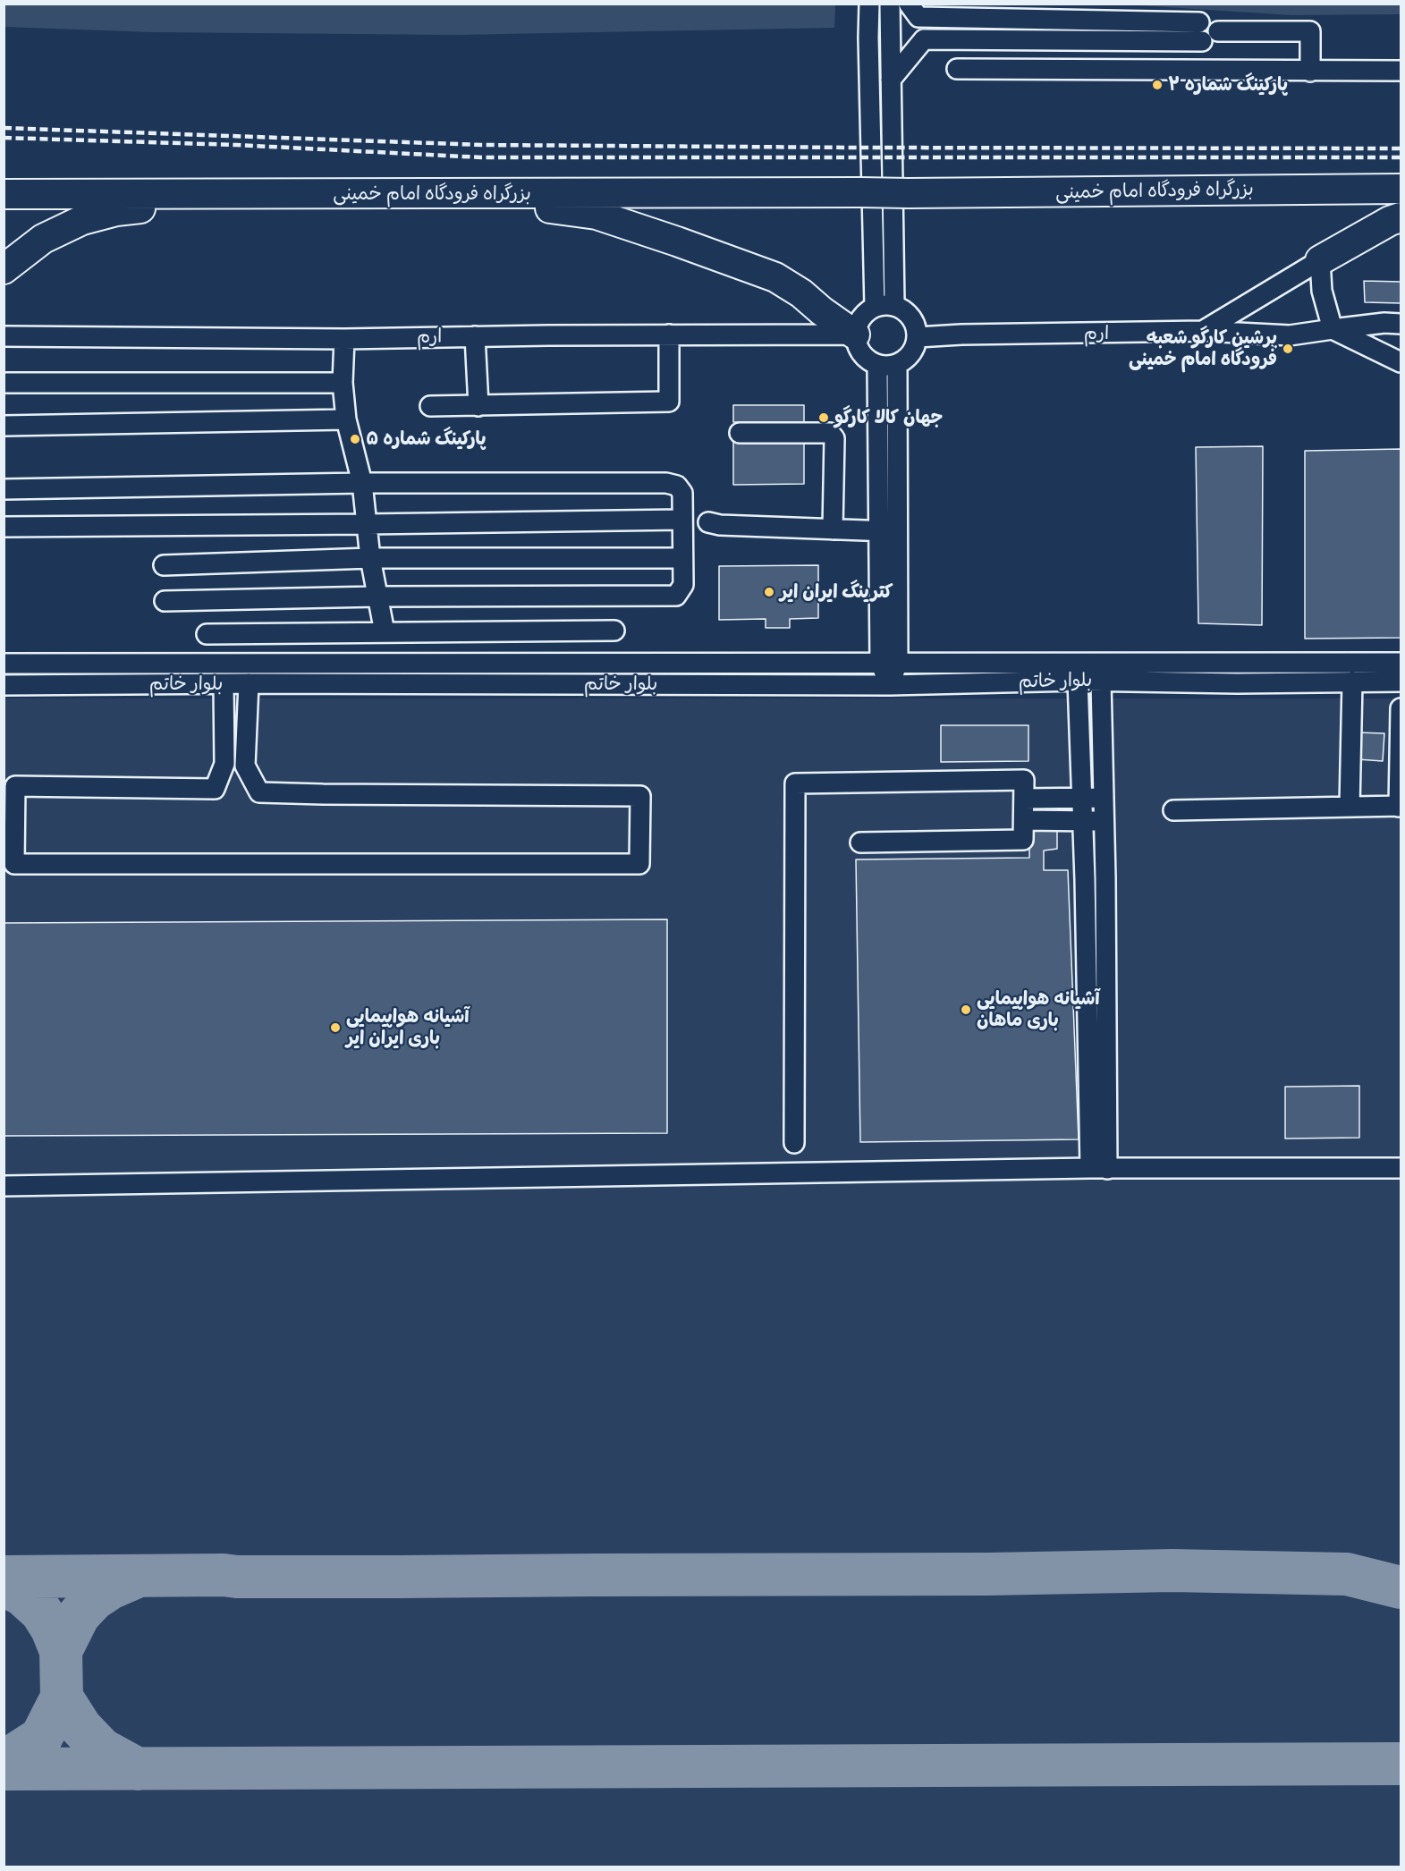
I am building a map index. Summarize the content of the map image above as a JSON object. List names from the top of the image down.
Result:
{
  "streets": {
    "highway": ["بزرگراه فرودگاه امام خمینی"],
    "street": ["ارم", "بلوار خاتم"]
  },
  "places": [
    "پارکینگ شماره ۲",
    "پرشین کارگو شعبه فرودگاه امام خمینی",
    "جهان کالا کارگو",
    "پارکینگ شماره ۵",
    "کترینگ ایران ایر",
    "آشیانه هواپیمایی باری ماهان",
    "آشیانه هواپیمایی باری ایران ایر"
  ]
}
